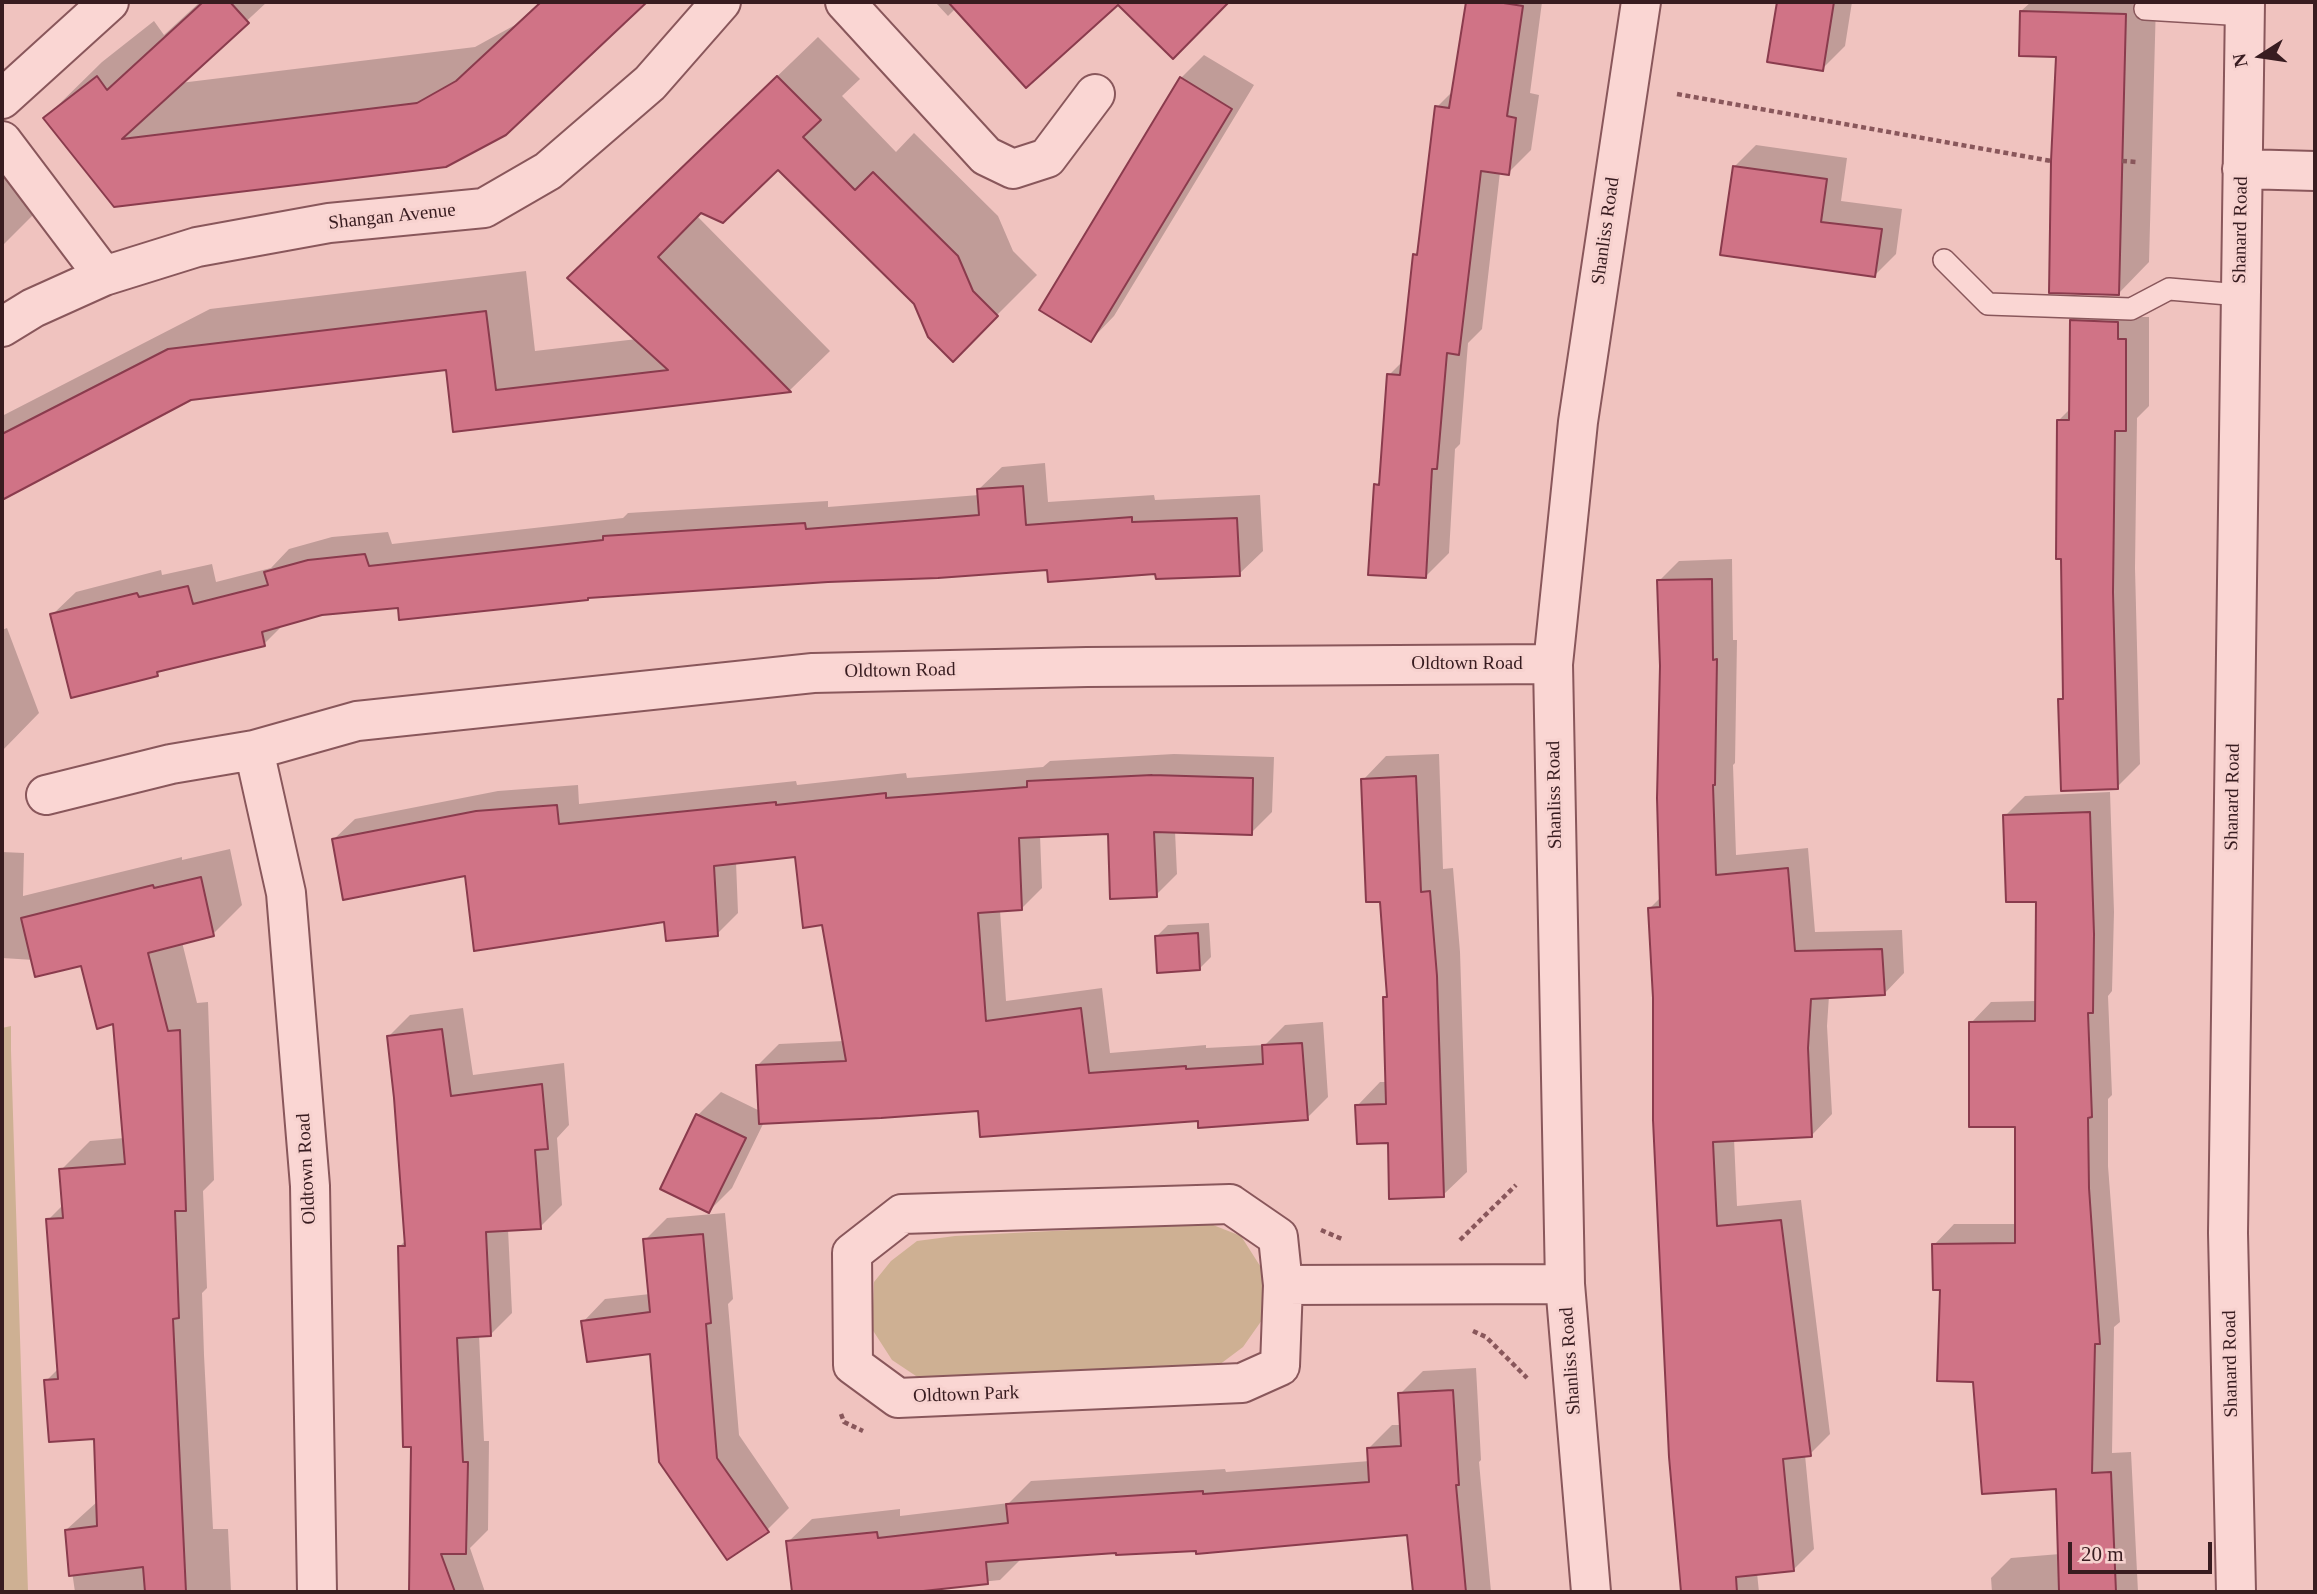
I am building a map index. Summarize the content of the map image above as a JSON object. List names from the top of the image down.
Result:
{
  "streets": {
    "street": [
      "Shangan Avenue",
      "Shanard Road",
      "Shanliss Road",
      "Oldtown Road",
      "Oldtown Park"
    ]
  },
  "crossings": [
    ["Shanliss Road", "Oldtown Road"]
  ],
  "scale_bar": "20 m",
  "north": "left"
}
